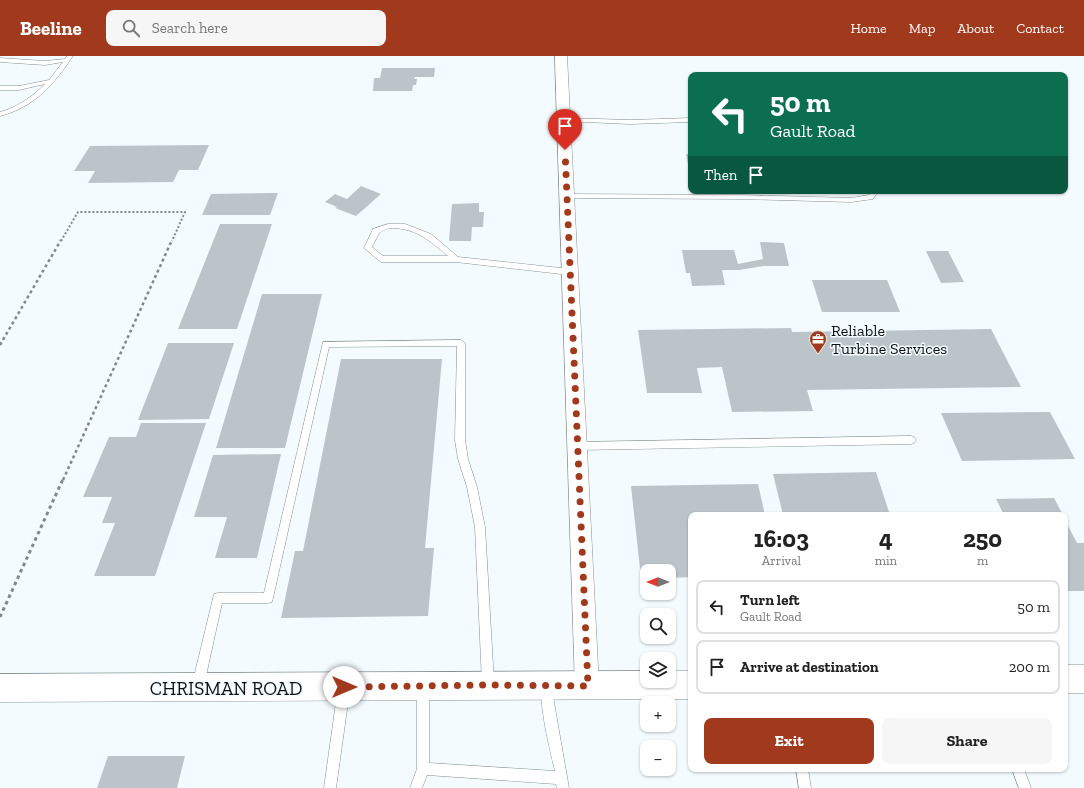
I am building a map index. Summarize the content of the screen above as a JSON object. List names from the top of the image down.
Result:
{
  "streets": {
    "street": ["CHRISMAN ROAD"]
  },
  "places": {
    "office": ["Reliable Turbine Services"]
  },
  "north": "left",
  "page": {
    "header": "Beeline",
    "search": "Search here",
    "nav": [
      "Home",
      "Map",
      "About",
      "Contact"
    ],
    "turn": ["50 m", "Gault Road"],
    "then": "Then",
    "eta": [
      "16:03",
      "Arrival",
      "4",
      "min",
      "250",
      "m"
    ],
    "map_buttons": ["+", "−"],
    "list": [
      {
        "name": "Turn left",
        "note": "Gault Road",
        "value": "50 m"
      },
      {
        "name": "Arrive at destination",
        "value": "200 m"
      }
    ],
    "buttons": ["Exit", "Share"]
  }
}
